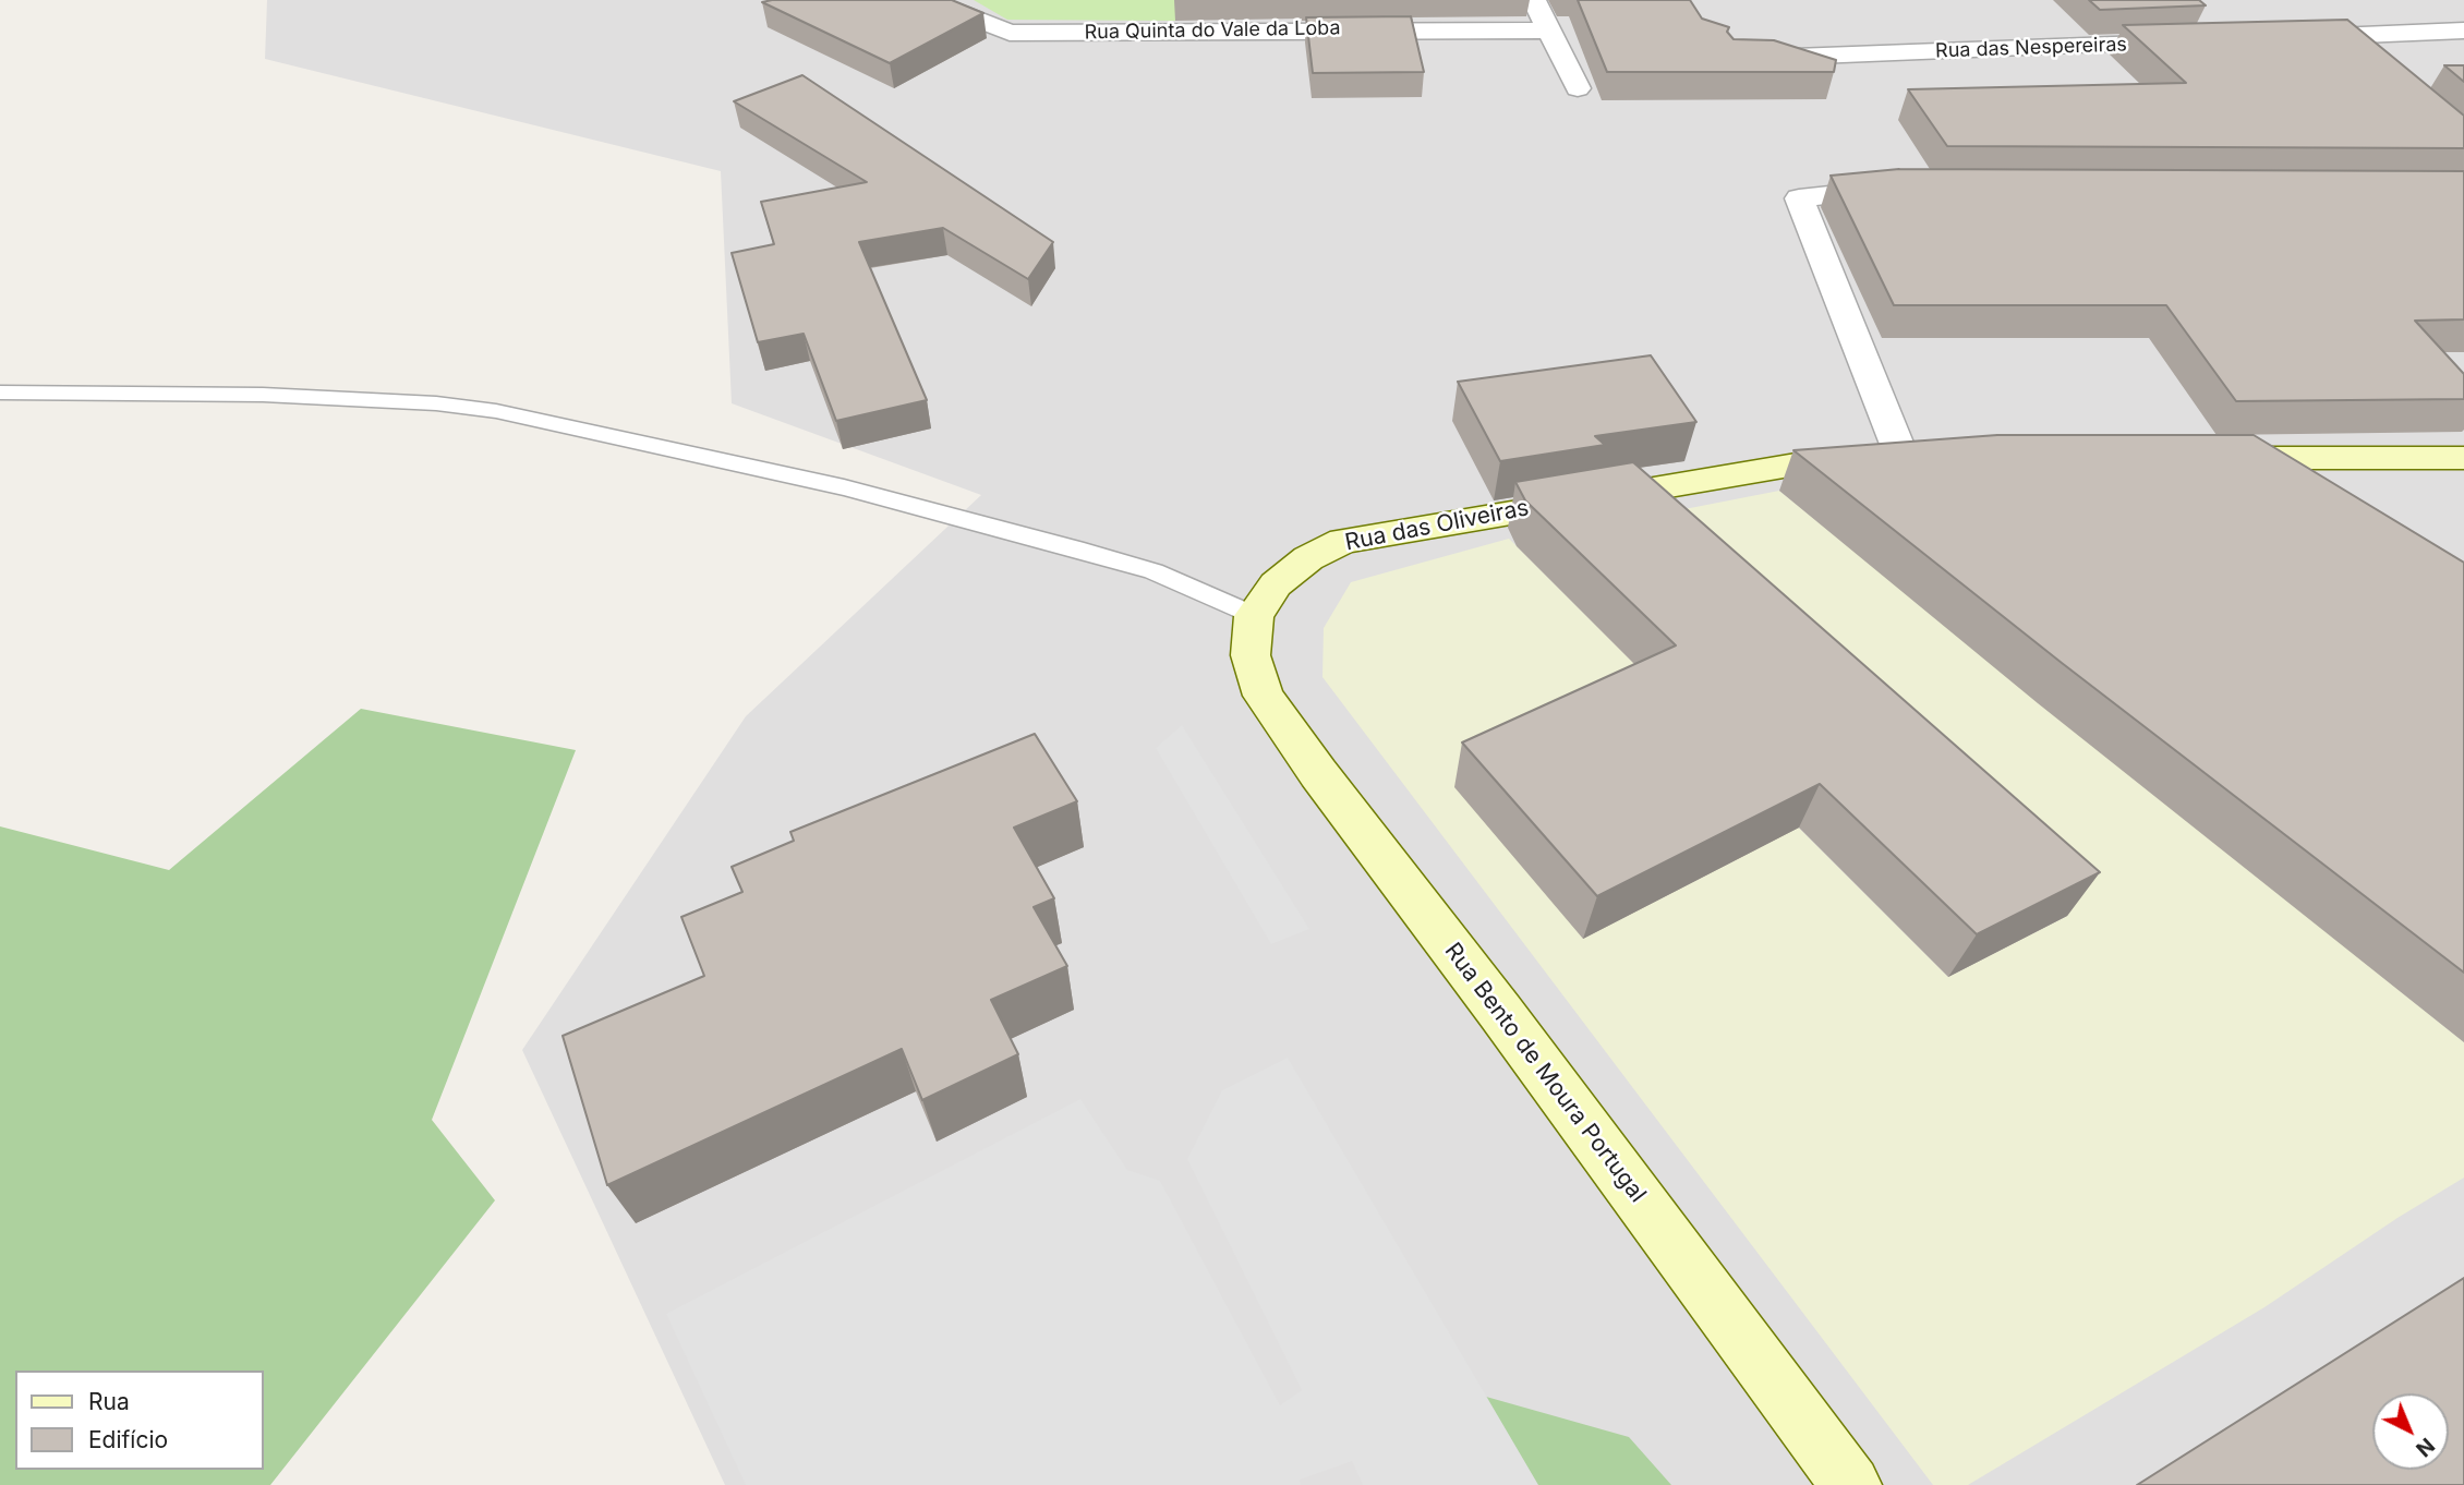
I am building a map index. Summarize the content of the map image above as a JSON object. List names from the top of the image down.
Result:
{
  "streets": {
    "street": [
      "Rua Quinta do Vale da Loba",
      "Rua das Nespereiras",
      "Rua das Oliveiras",
      "Rua Bento de Moura Portugal"
    ]
  },
  "crossings": [
    ["Rua das Oliveiras", "Rua Bento de Moura Portugal"]
  ],
  "legend": ["Rua", "Edifício"],
  "north": "bottom right"
}
